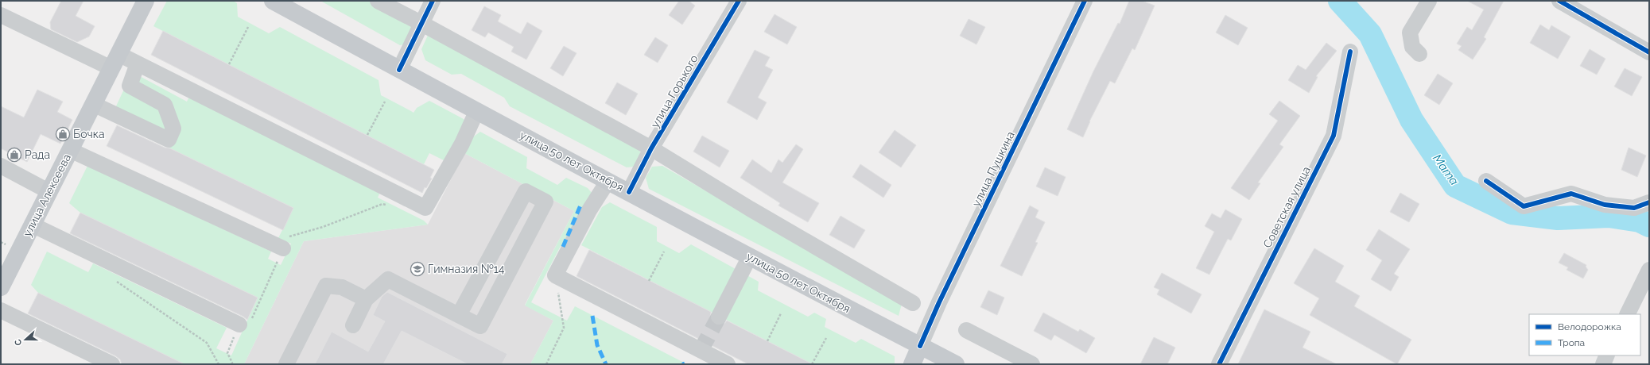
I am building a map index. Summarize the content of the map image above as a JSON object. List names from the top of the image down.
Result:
{
  "streets": {
    "main road": ["улица 50 лет Октября", "улица Пушкина", "улица Алексеева"],
    "street": ["улица Горького", "Советская улица"]
  },
  "crossings": [
    ["улица Горького", "улица 50 лет Октября"],
    ["улица 50 лет Октября", "улица Пушкина"]
  ],
  "water": ["Мата"],
  "places": {
    "shop": ["Бочка", "Рада"],
    "school or university": ["Гимназия №14"]
  },
  "legend": ["Велодорожка", "Тропа"],
  "north": "left"
}
